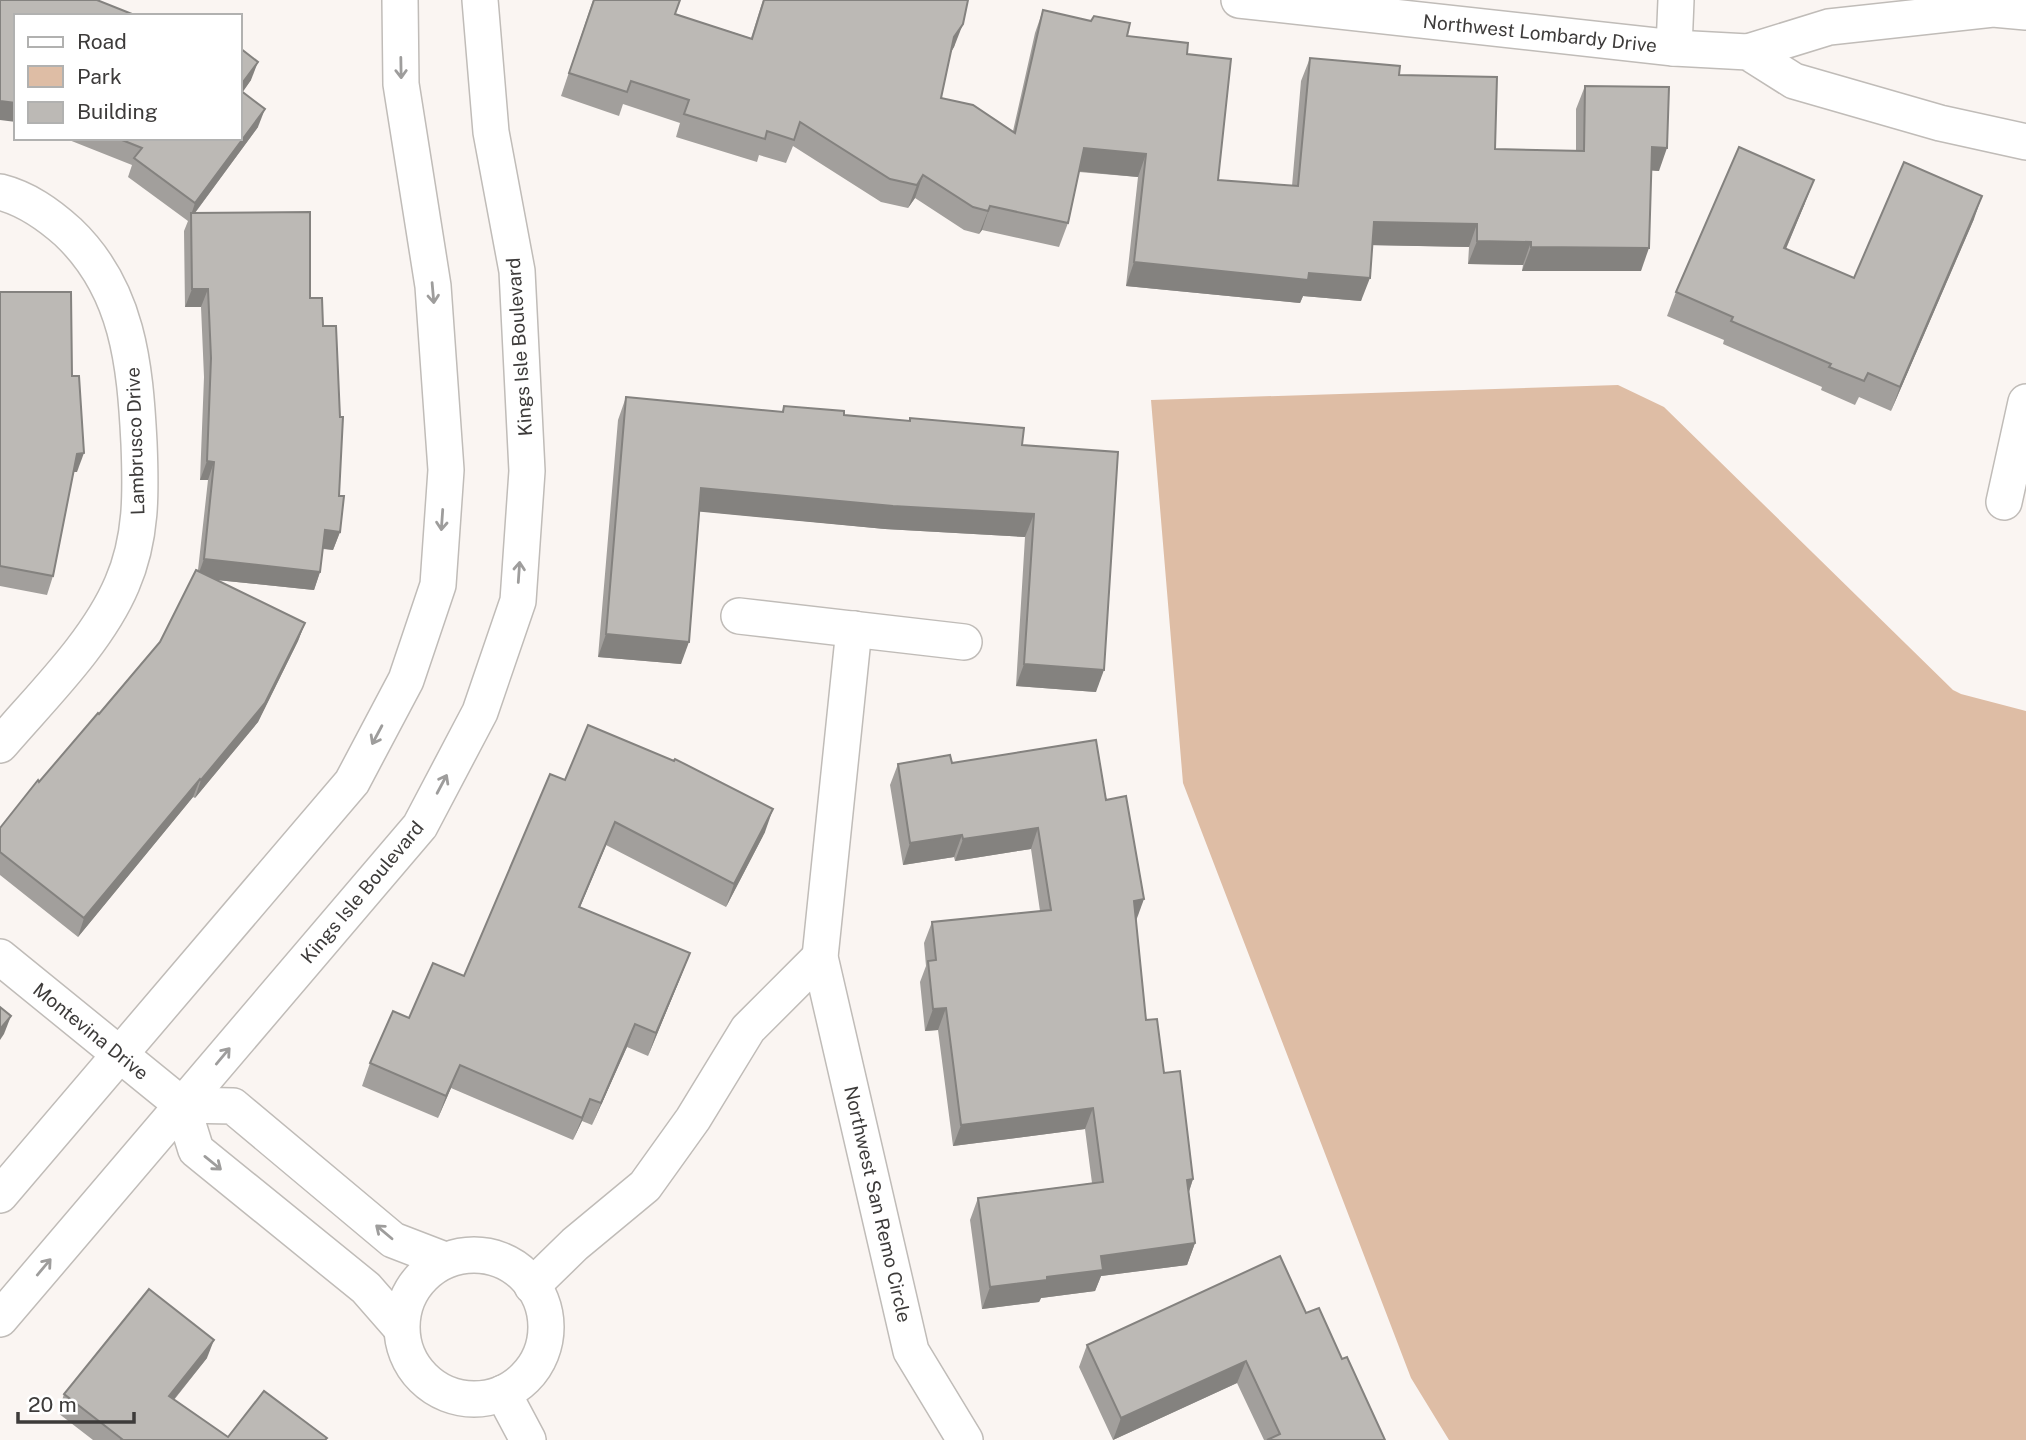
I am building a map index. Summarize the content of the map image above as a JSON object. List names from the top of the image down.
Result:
{
  "streets": {
    "street": [
      "Northwest Lombardy Drive",
      "Kings Isle Boulevard",
      "Lambrusco Drive",
      "Montevina Drive",
      "Northwest San Remo Circle"
    ]
  },
  "crossings": [
    ["Kings Isle Boulevard", "Montevina Drive"]
  ],
  "legend": ["Road", "Park", "Building"],
  "scale_bar": "20 m"
}
